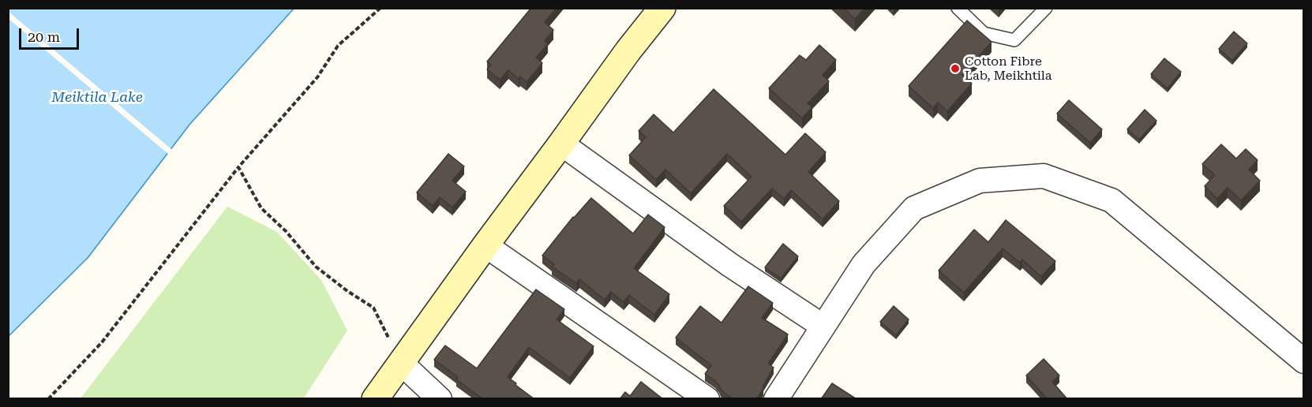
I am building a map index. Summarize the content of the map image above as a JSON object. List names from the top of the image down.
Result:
{
  "water": ["Meiktila Lake"],
  "places": ["Cotton Fibre Lab, Meikhtila"],
  "scale_bar": "20 m"
}
